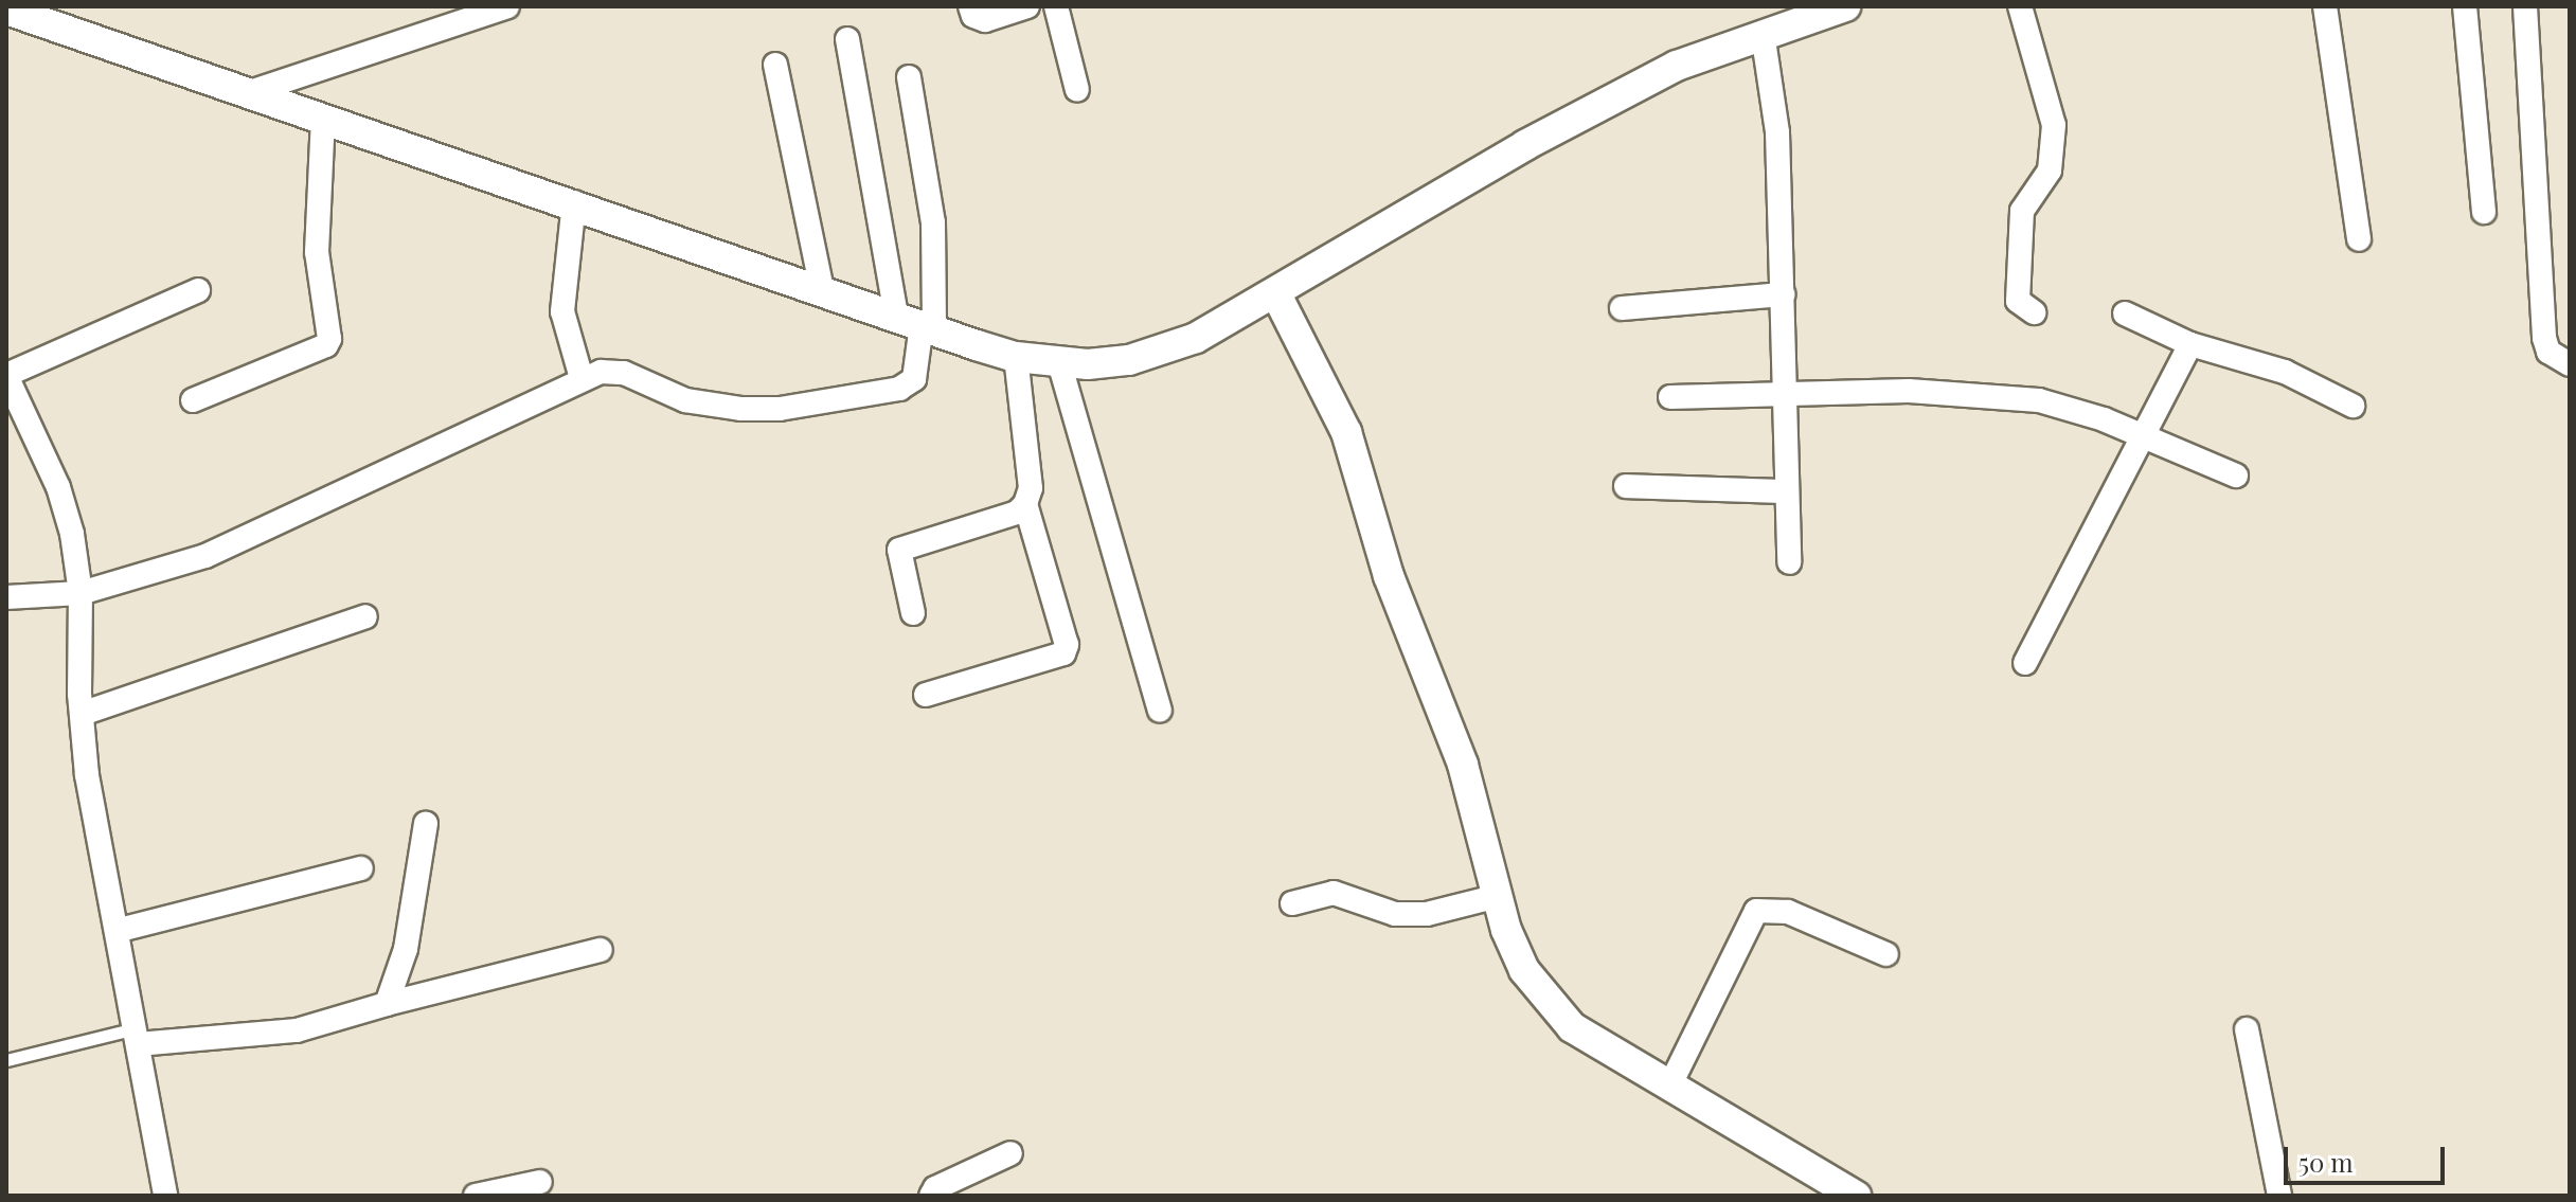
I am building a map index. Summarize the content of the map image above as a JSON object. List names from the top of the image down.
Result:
{
  "scale_bar": "50 m"
}
